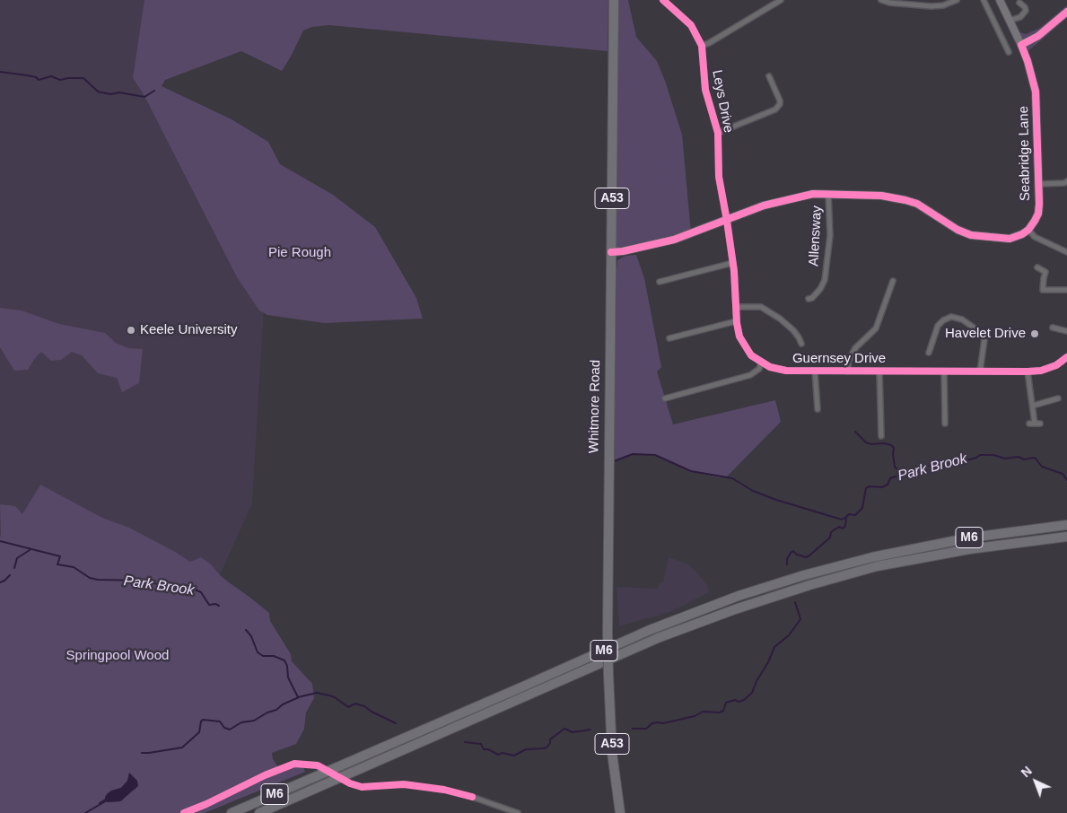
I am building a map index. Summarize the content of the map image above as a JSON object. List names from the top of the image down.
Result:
{
  "streets": {
    "highway": ["A53", "Whitmore Road", "M6"],
    "street": [
      "Leys Drive",
      "Seabridge Lane",
      "Allensway",
      "Guernsey Drive"
    ]
  },
  "crossings": [
    ["Leys Drive", "Guernsey Drive"]
  ],
  "water": ["Park Brook"],
  "parks": ["Pie Rough", "Springpool Wood"],
  "places": ["Keele University", "Havelet Drive"],
  "north": "top left"
}
